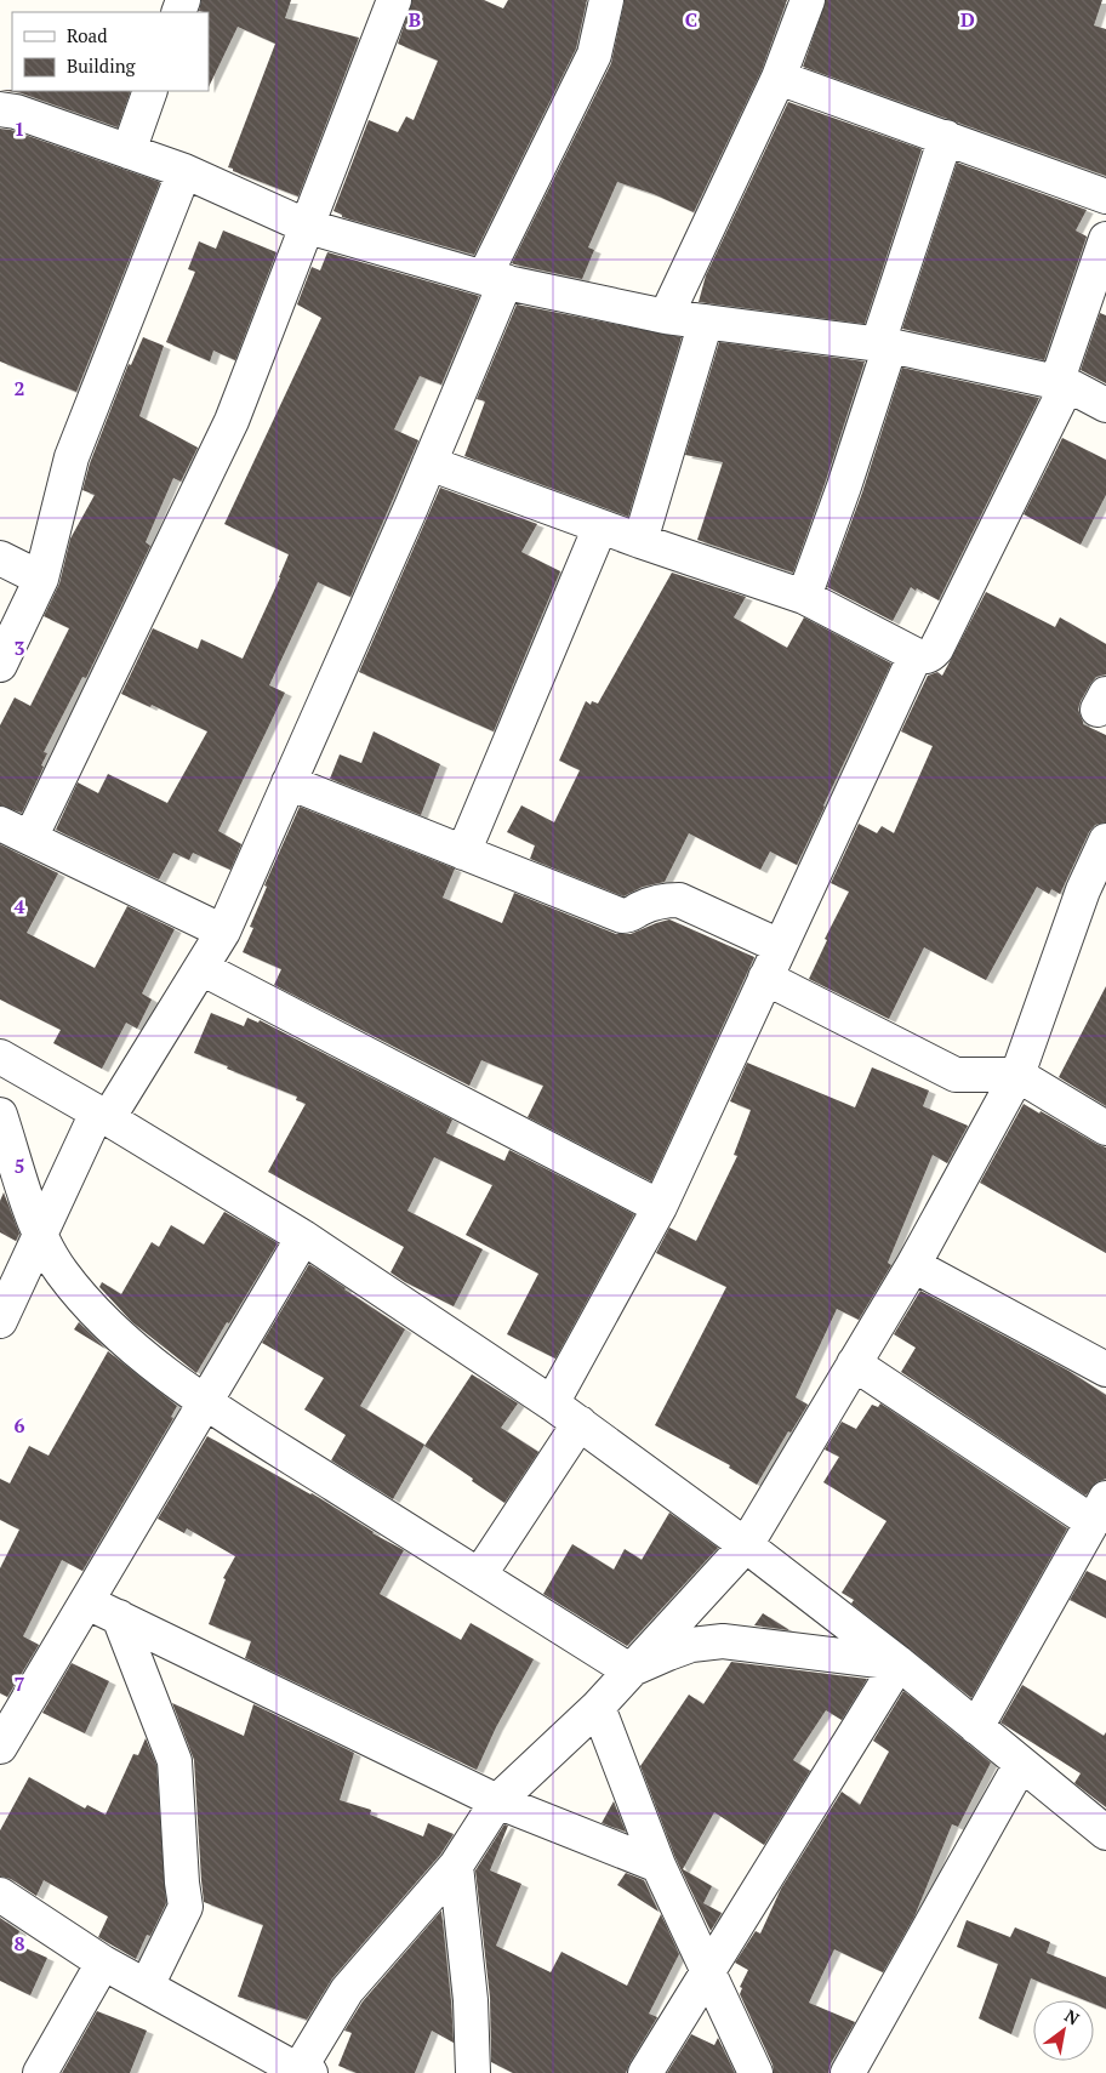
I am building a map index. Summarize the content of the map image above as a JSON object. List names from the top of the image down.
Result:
{
  "legend": ["Road", "Building"],
  "north": "top right",
  "grid": {
    "columns": ["B", "C", "D"],
    "rows": [
      "1",
      "2",
      "3",
      "4",
      "5",
      "6",
      "7",
      "8"
    ]
  }
}
